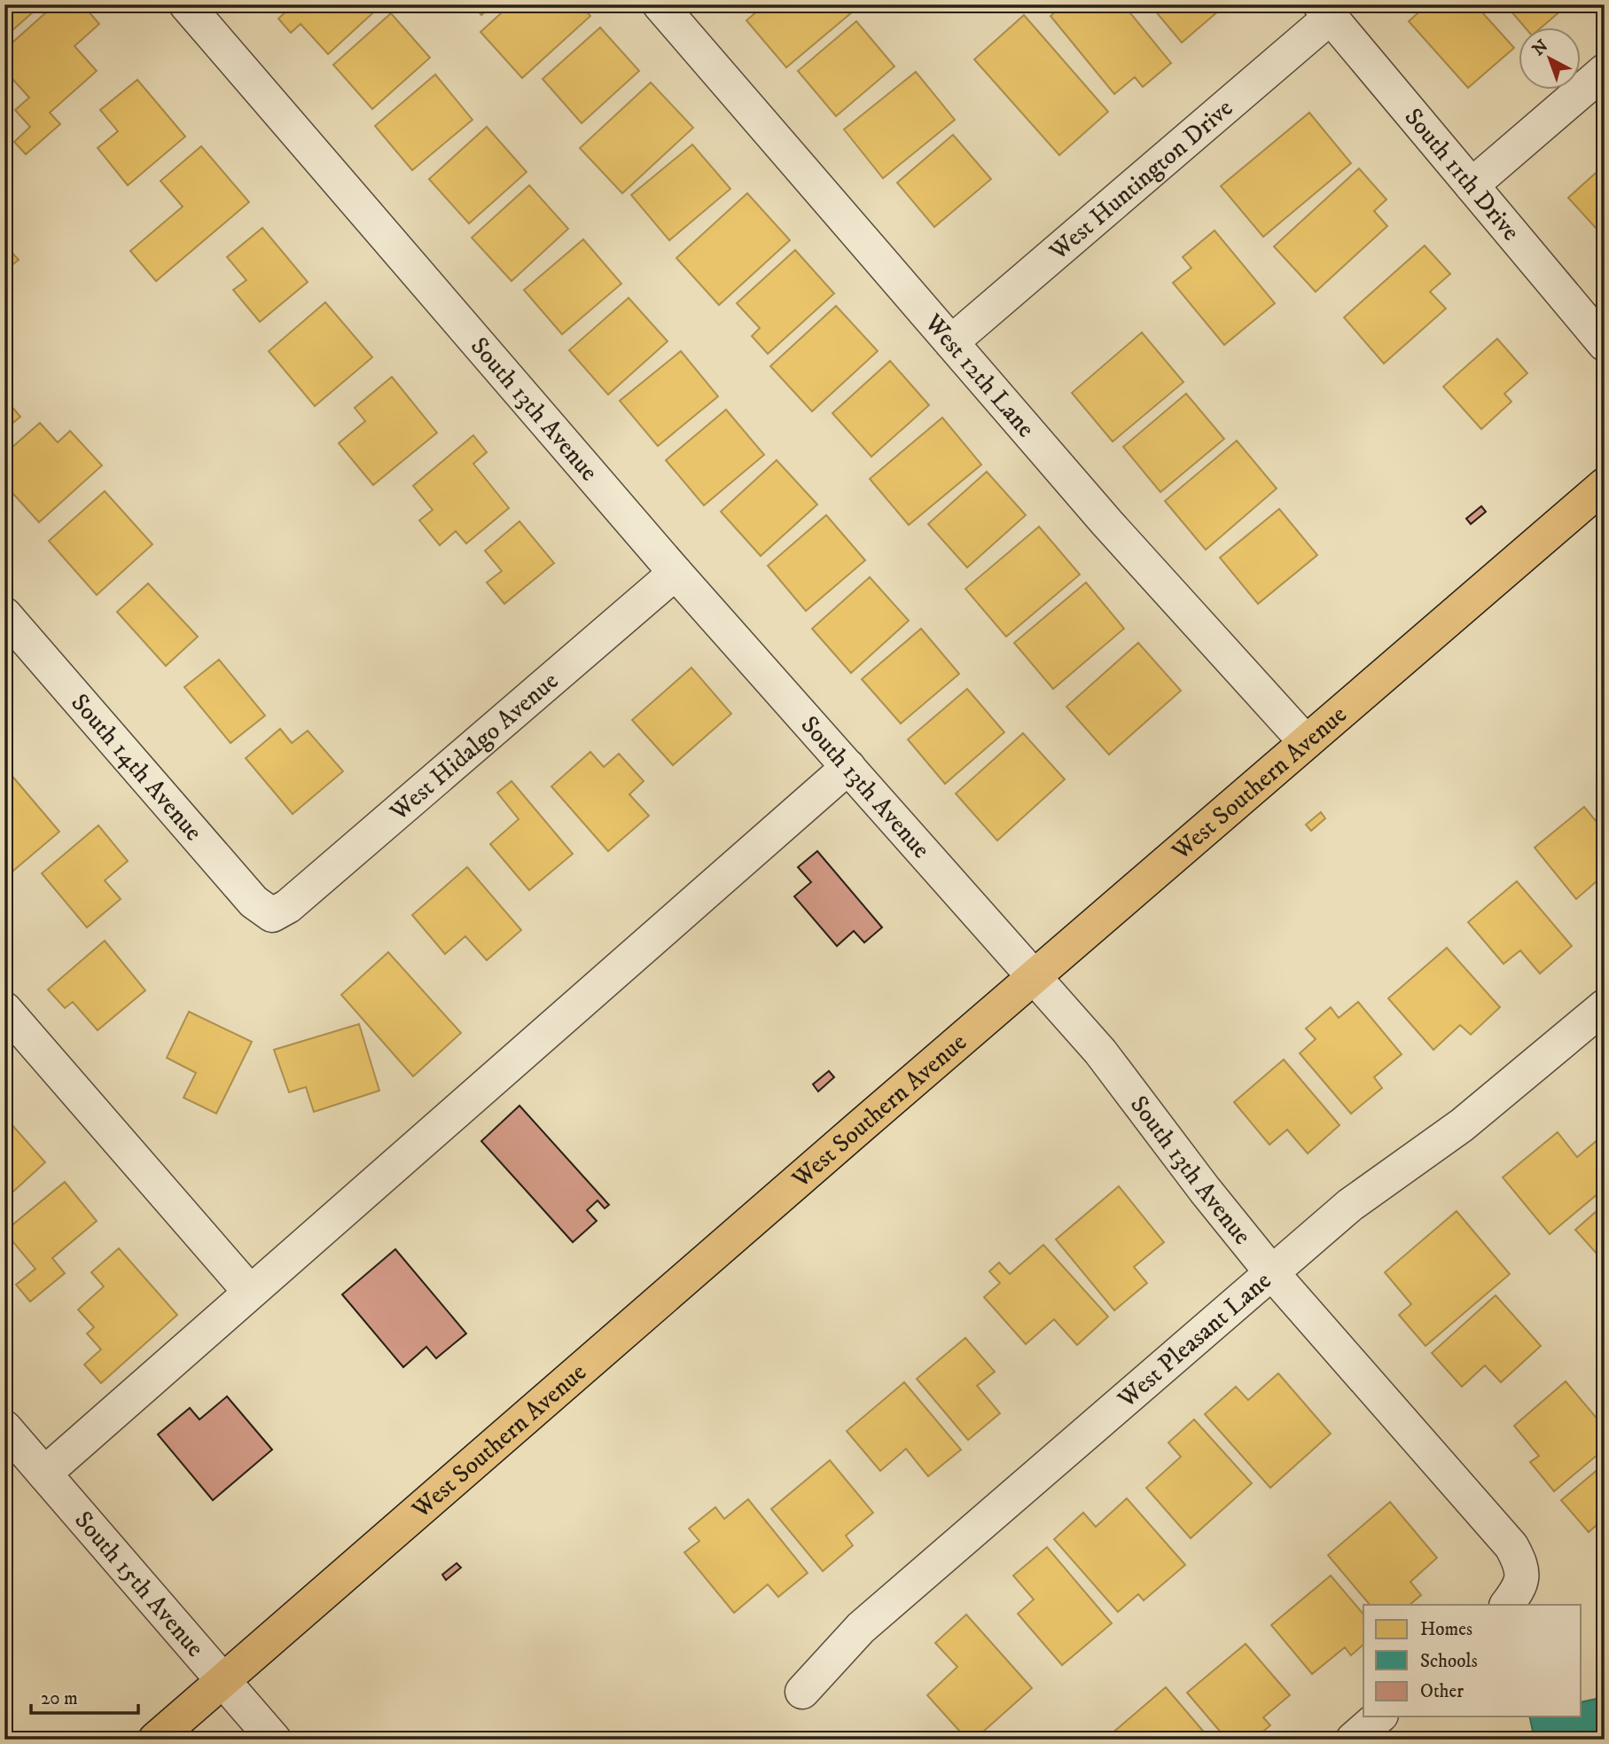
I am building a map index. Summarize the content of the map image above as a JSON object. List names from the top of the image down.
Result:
{
  "streets": {
    "main road": ["West Southern Avenue"],
    "street": [
      "South 11th Drive",
      "West Huntington Drive",
      "West 12th Lane",
      "South 13th Avenue",
      "West Hidalgo Avenue",
      "South 14th Avenue",
      "West Pleasant Lane",
      "South 15th Avenue"
    ]
  },
  "crossings": [
    ["South 11th Drive", "West Huntington Drive"],
    ["West Huntington Drive", "West 12th Lane"],
    ["West 12th Lane", "West Southern Avenue"],
    ["South 13th Avenue", "West Hidalgo Avenue"],
    ["South 13th Avenue", "West Southern Avenue"],
    ["South 13th Avenue", "West Pleasant Lane"],
    ["West Hidalgo Avenue", "South 14th Avenue"],
    ["West Southern Avenue", "South 15th Avenue"]
  ],
  "legend": ["Homes", "Schools", "Other"],
  "scale_bar": "20 m",
  "north": "top left"
}
